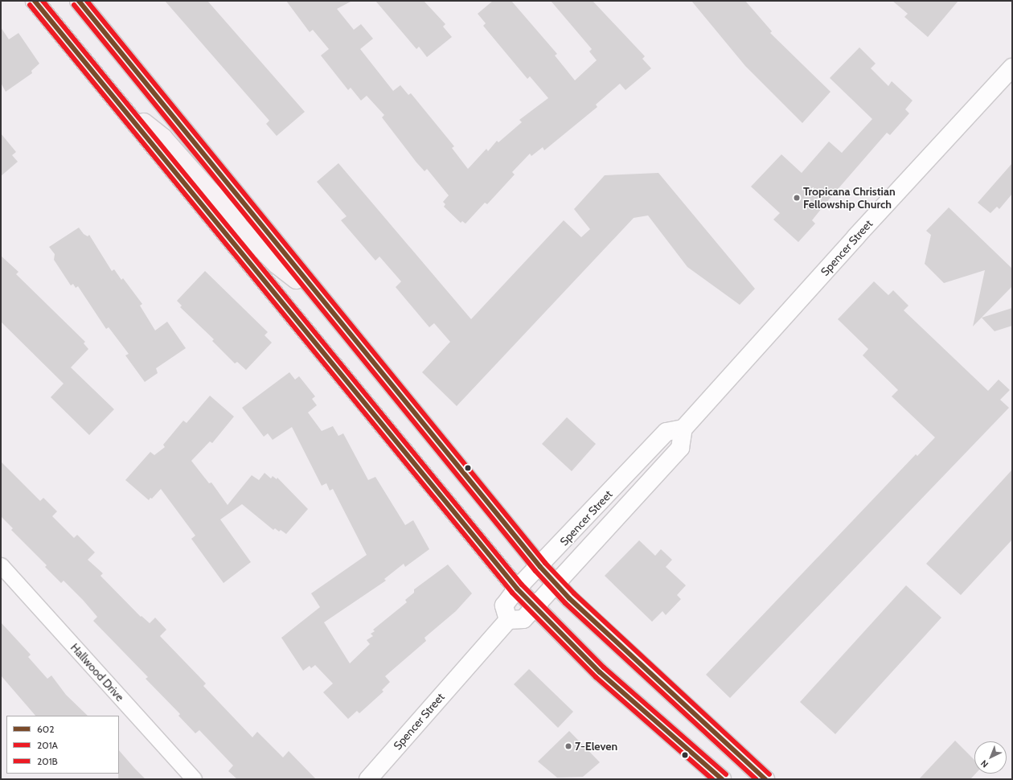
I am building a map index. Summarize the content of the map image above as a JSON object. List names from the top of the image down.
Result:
{
  "streets": {
    "street": ["Spencer Street", "Hallwood Drive"]
  },
  "places": ["Tropicana Christian Fellowship Church", "7-Eleven"],
  "lines": ["transit line 602", "transit line 201B", "transit line 201A"],
  "legend": ["602", "201A", "201B"],
  "north": "bottom left"
}
